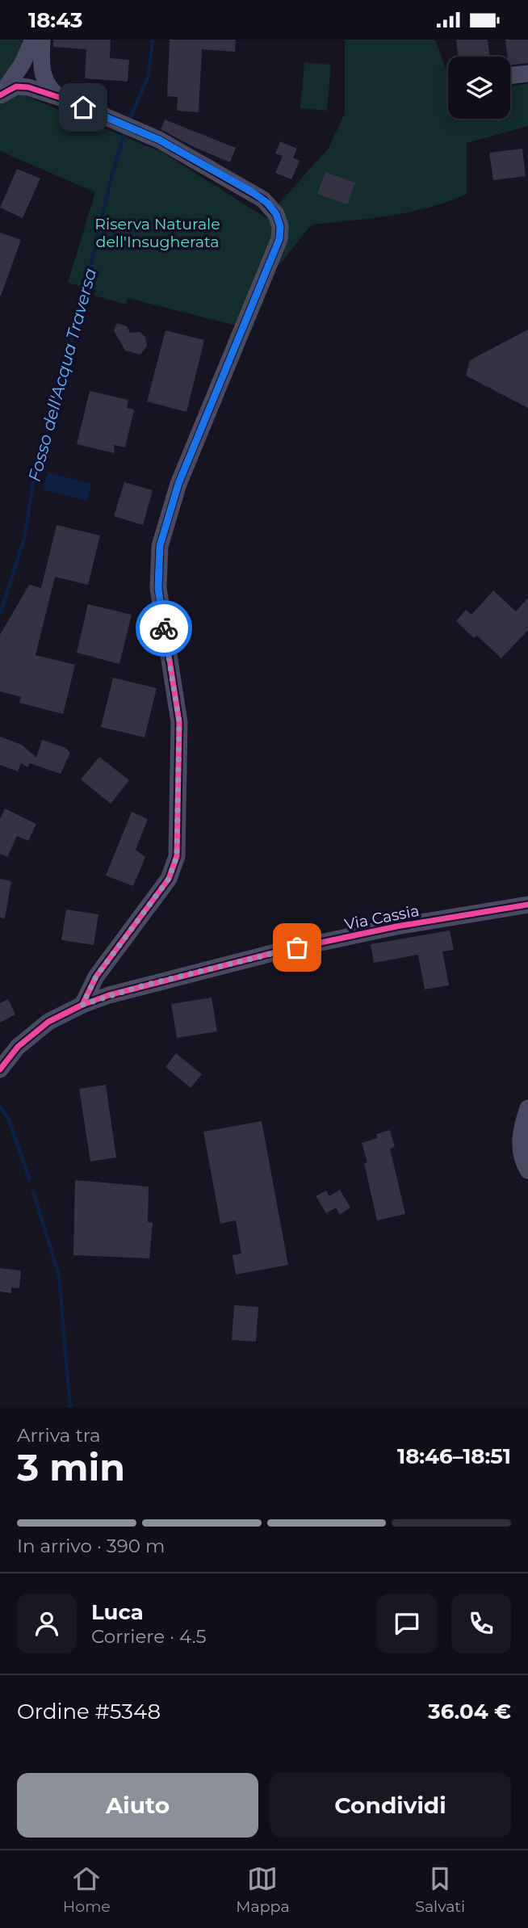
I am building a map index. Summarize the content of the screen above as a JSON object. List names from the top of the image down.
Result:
{
  "streets": {
    "street": ["Via Cassia"]
  },
  "water": ["Fosso dell'Acqua Traversa"],
  "parks": ["Riserva Naturale dell'Insugherata"],
  "page": {
    "status": "18:43",
    "heading": ["3 min", "Arriva tra", "18:46–18:51"],
    "panel": [
      "Luca",
      "Corriere · 4.5",
      "Ordine #5348",
      "36.04 €"
    ],
    "bar": "In arrivo · 390 m",
    "buttons": ["Aiuto", "Condividi"],
    "tabs": ["Home", "Mappa", "Salvati"]
  }
}
